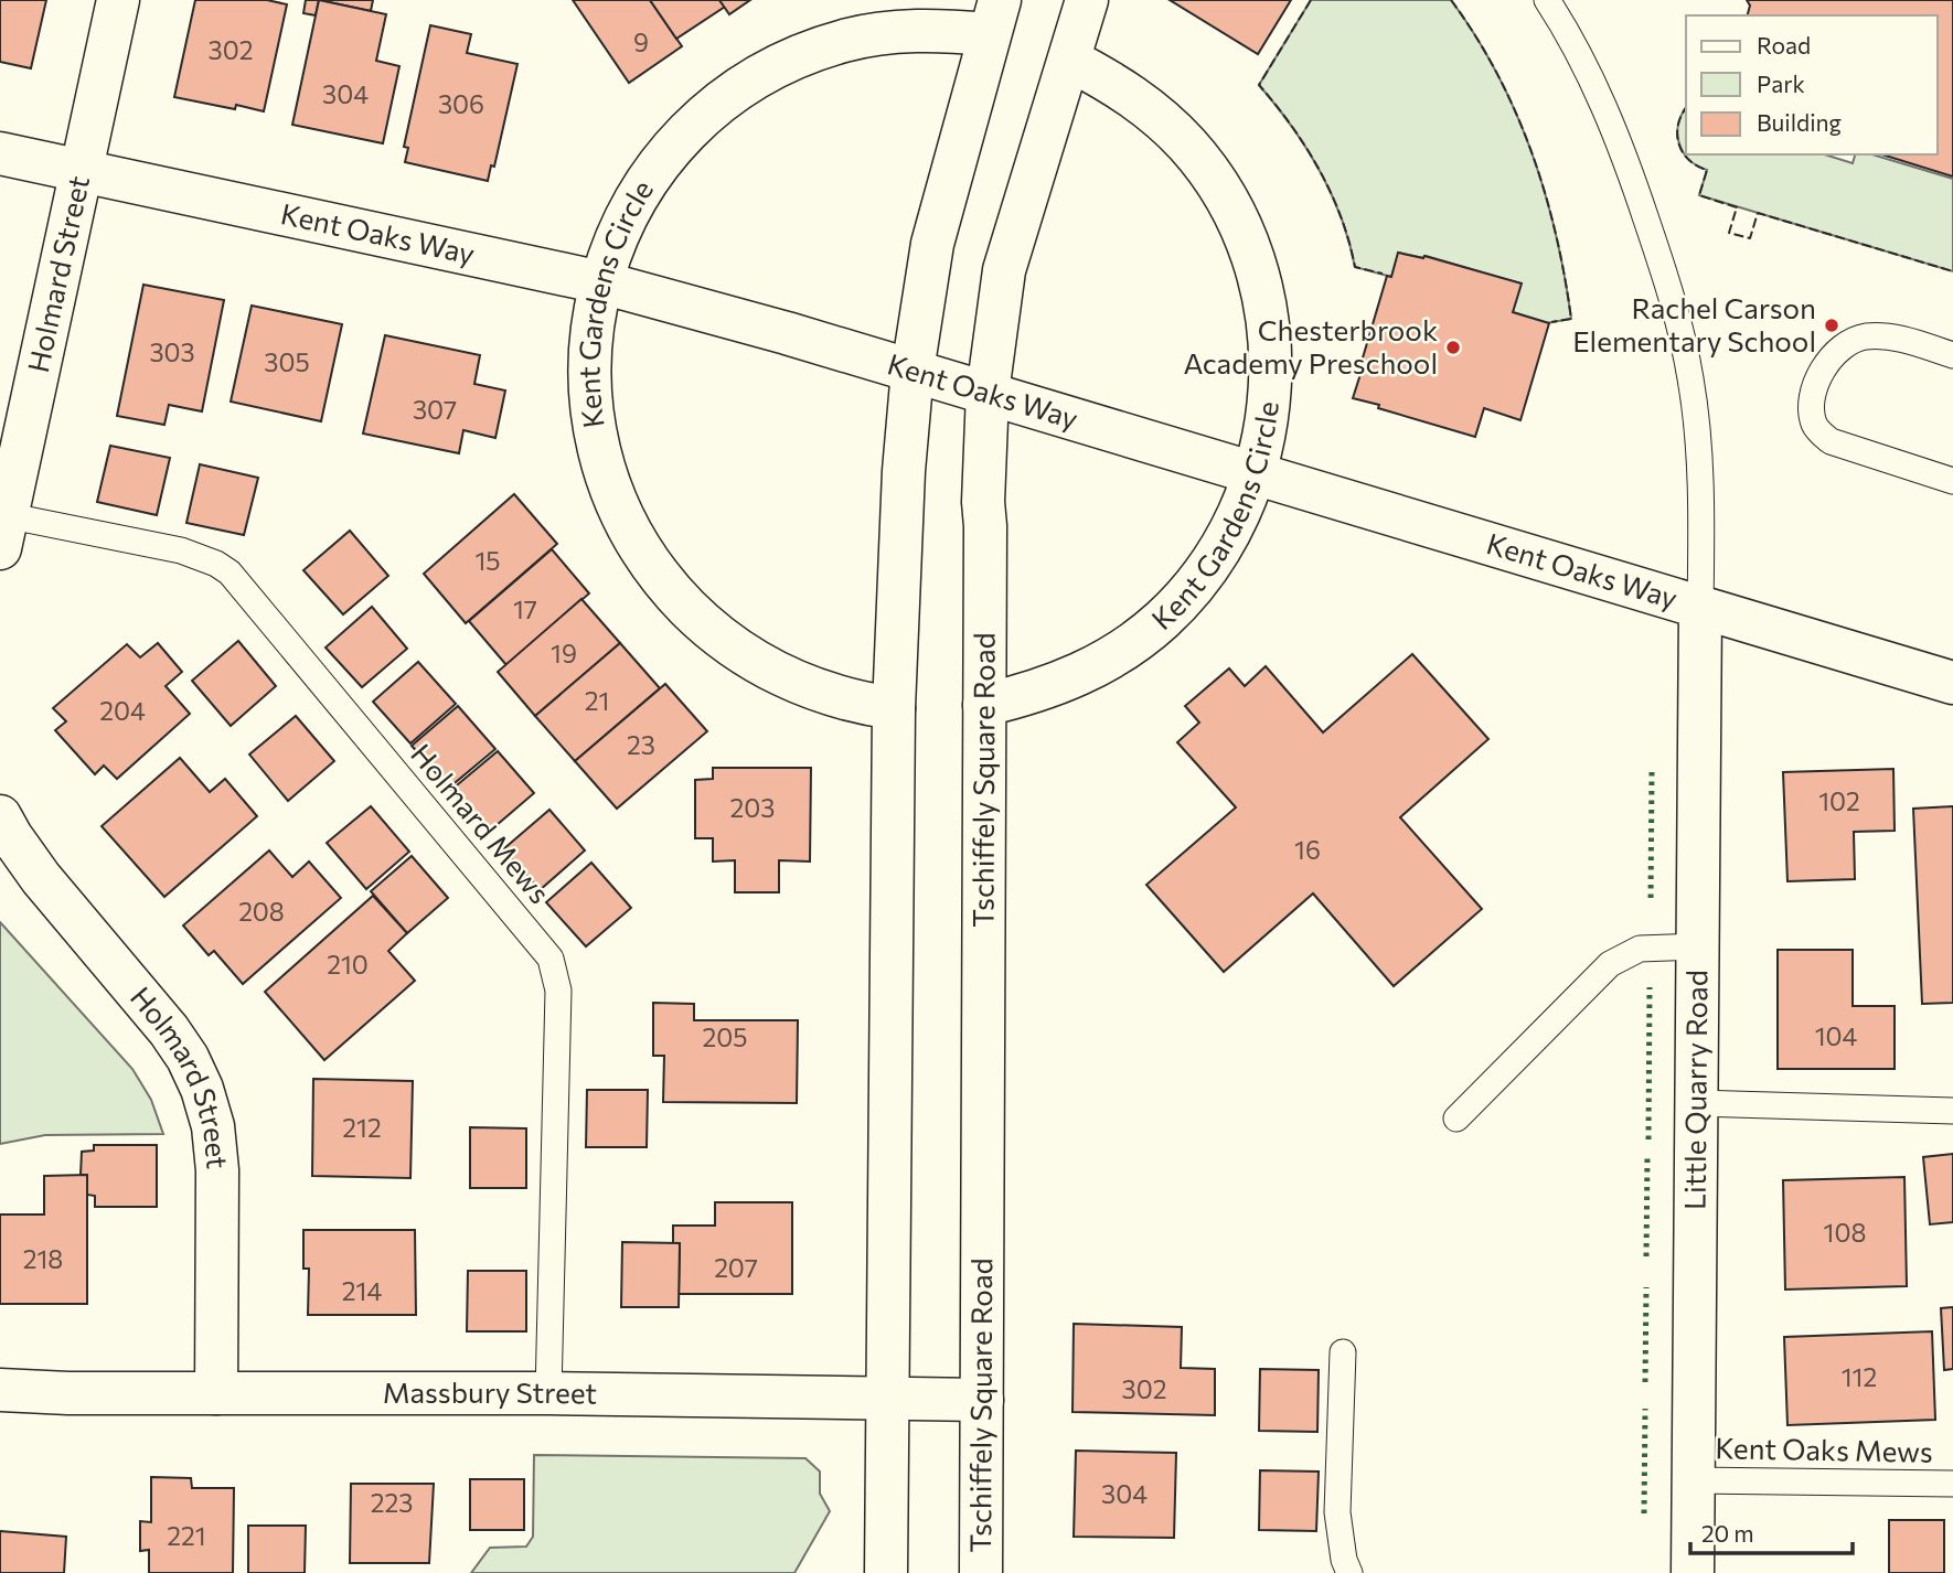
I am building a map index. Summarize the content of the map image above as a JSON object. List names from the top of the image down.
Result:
{
  "streets": {
    "street": [
      "Kent Oaks Way",
      "Holmard Street",
      "Kent Gardens Circle",
      "Tschiffely Square Road",
      "Little Quarry Road",
      "Massbury Street"
    ],
    "lane": ["Holmard Mews", "Kent Oaks Mews"]
  },
  "crossings": [
    ["Kent Oaks Way", "Holmard Street"],
    ["Kent Oaks Way", "Kent Gardens Circle"],
    ["Kent Oaks Way", "Tschiffely Square Road"],
    ["Kent Oaks Way", "Little Quarry Road"],
    ["Holmard Street", "Holmard Mews"],
    ["Holmard Street", "Massbury Street"],
    ["Kent Gardens Circle", "Tschiffely Square Road"],
    ["Tschiffely Square Road", "Massbury Street"],
    ["Holmard Mews", "Massbury Street"],
    ["Little Quarry Road", "Kent Oaks Mews"]
  ],
  "places": ["Rachel Carson Elementary School", "Chesterbrook Academy Preschool"],
  "house_numbers": [
    "9",
    "302",
    "304",
    "306",
    "303",
    "305",
    "307",
    "15",
    "17",
    "19",
    "21",
    "204",
    "23",
    "102",
    "203",
    "16",
    "208",
    "210",
    "104",
    "205",
    "212",
    "108",
    "218",
    "207",
    "214",
    "112",
    "302",
    "304",
    "223",
    "221"
  ],
  "legend": ["Road", "Park", "Building"],
  "scale_bar": "20 m"
}
